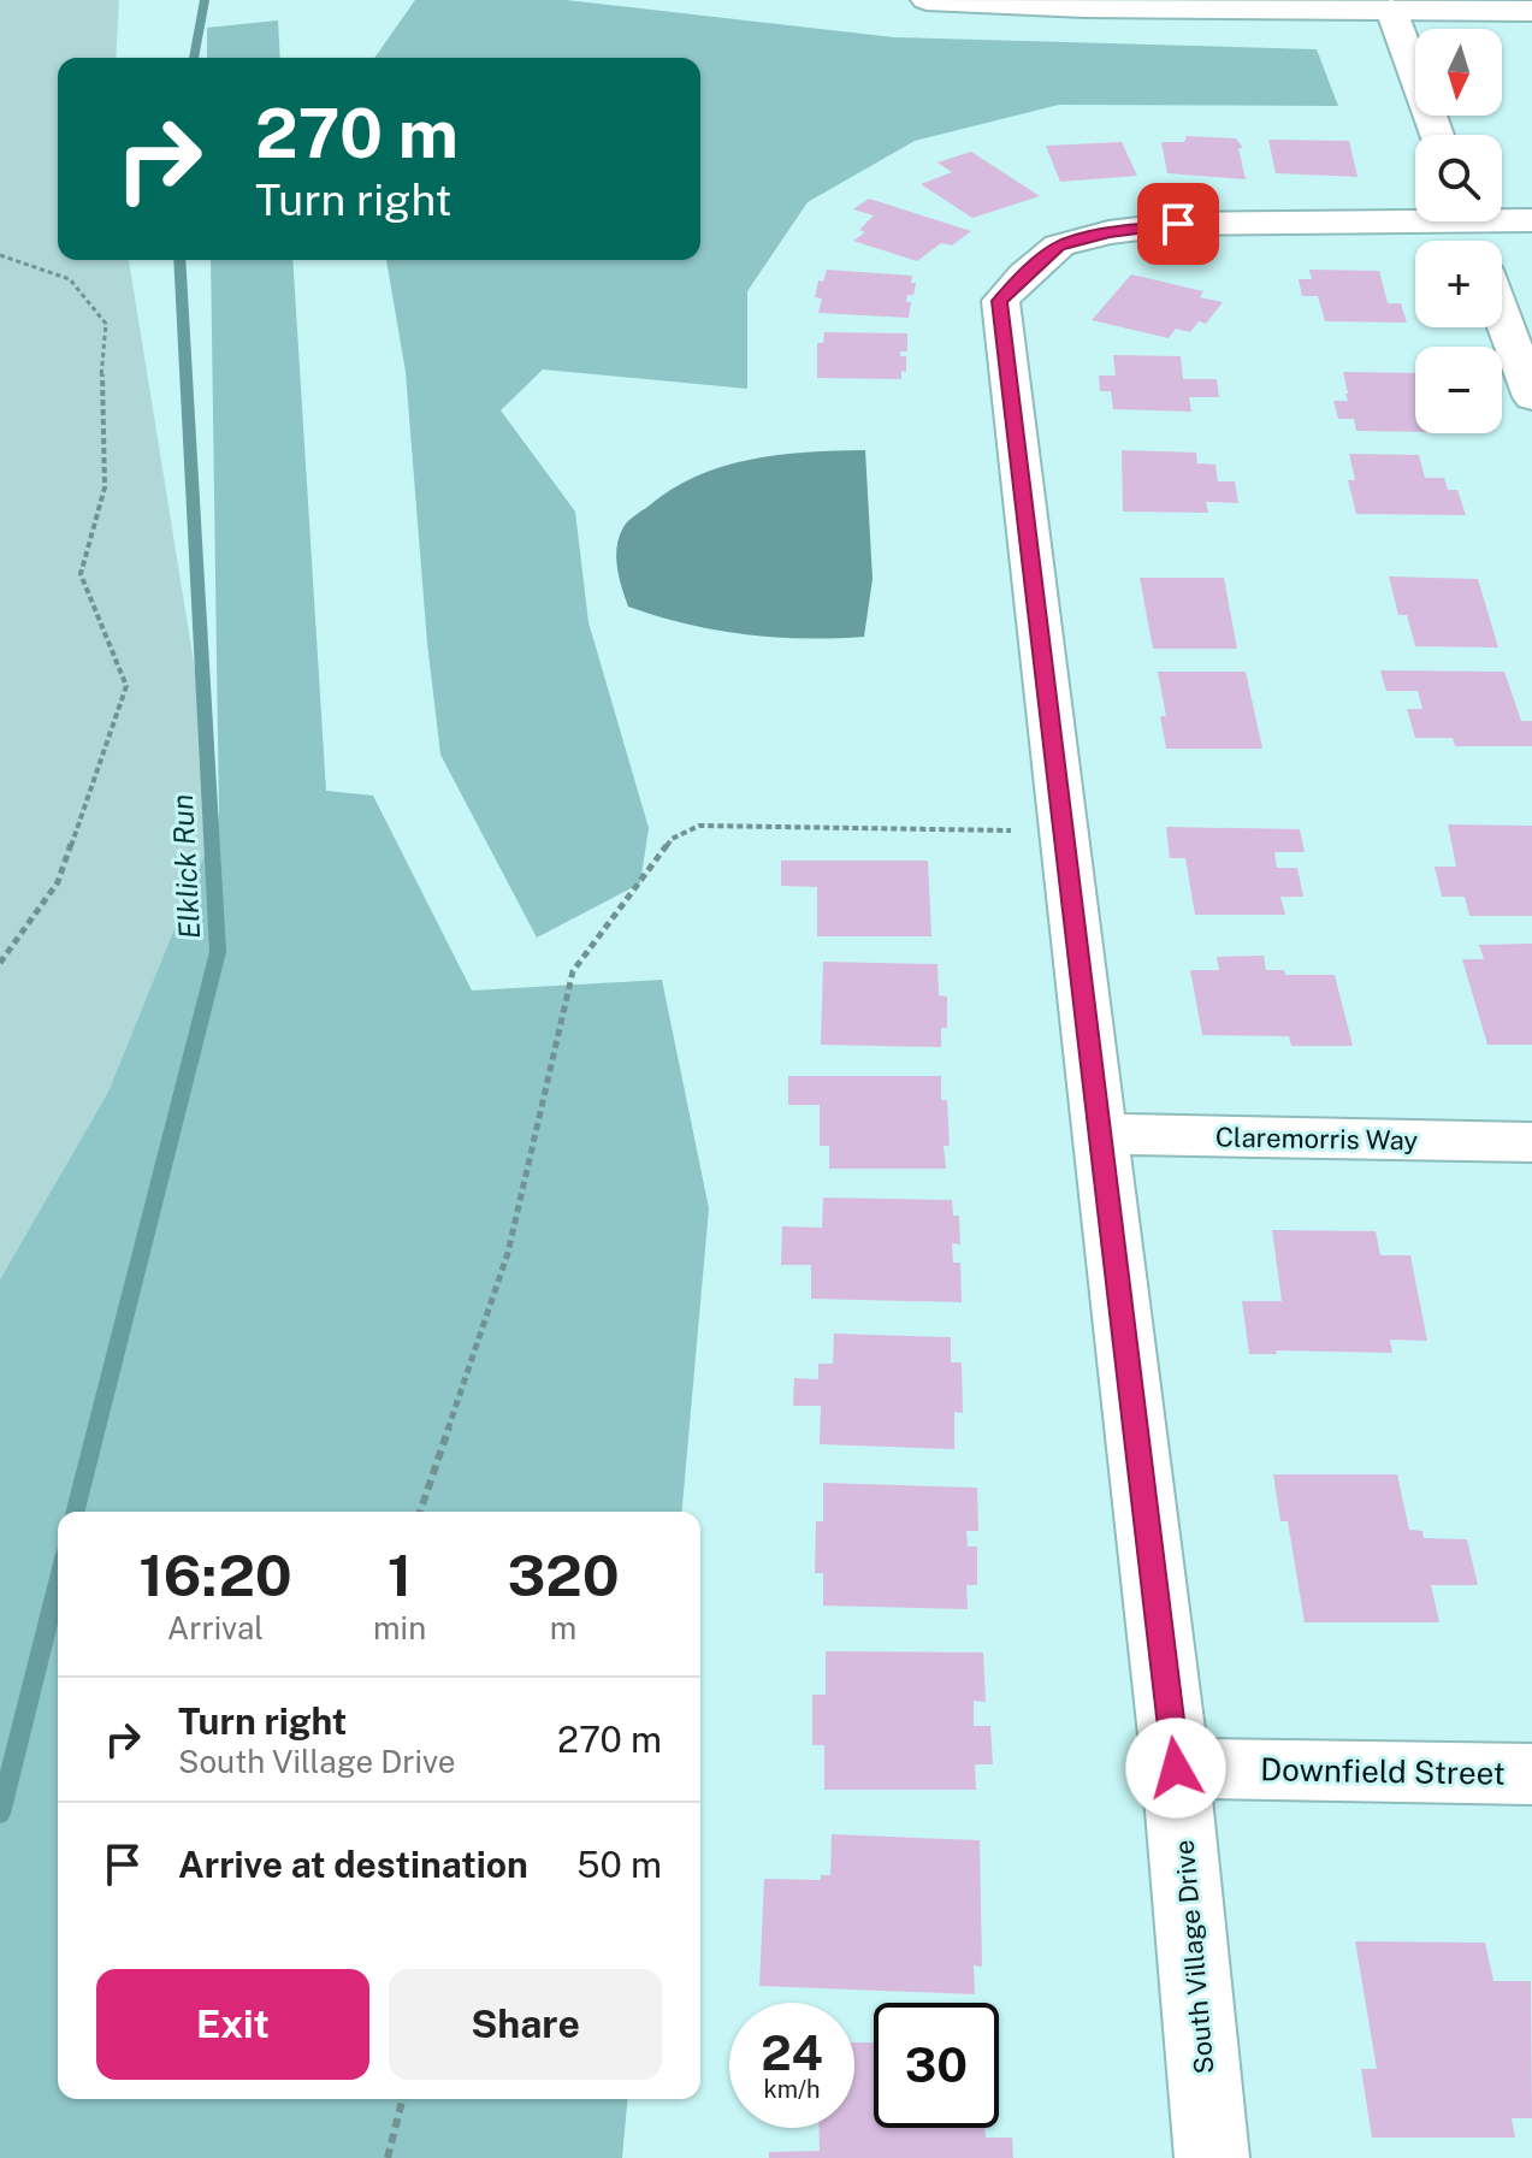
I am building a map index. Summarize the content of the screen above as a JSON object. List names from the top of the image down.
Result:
{
  "streets": {
    "street": ["Claremorris Way", "Downfield Street", "South Village Drive"]
  },
  "crossings": [
    ["Claremorris Way", "South Village Drive"],
    ["Downfield Street", "South Village Drive"]
  ],
  "water": ["Elklick Run"],
  "north": "bottom",
  "page": {
    "map_buttons": ["+", "−"],
    "turn": ["270 m", "Turn right"],
    "eta": [
      "16:20",
      "Arrival",
      "1",
      "min",
      "320",
      "m"
    ],
    "list": [
      {
        "name": "Turn right",
        "note": "South Village Drive",
        "value": "270 m"
      },
      {
        "name": "Arrive at destination",
        "value": "50 m"
      }
    ],
    "buttons": ["Exit", "Share"],
    "speed": "24 km/h",
    "limit": "30"
  }
}
